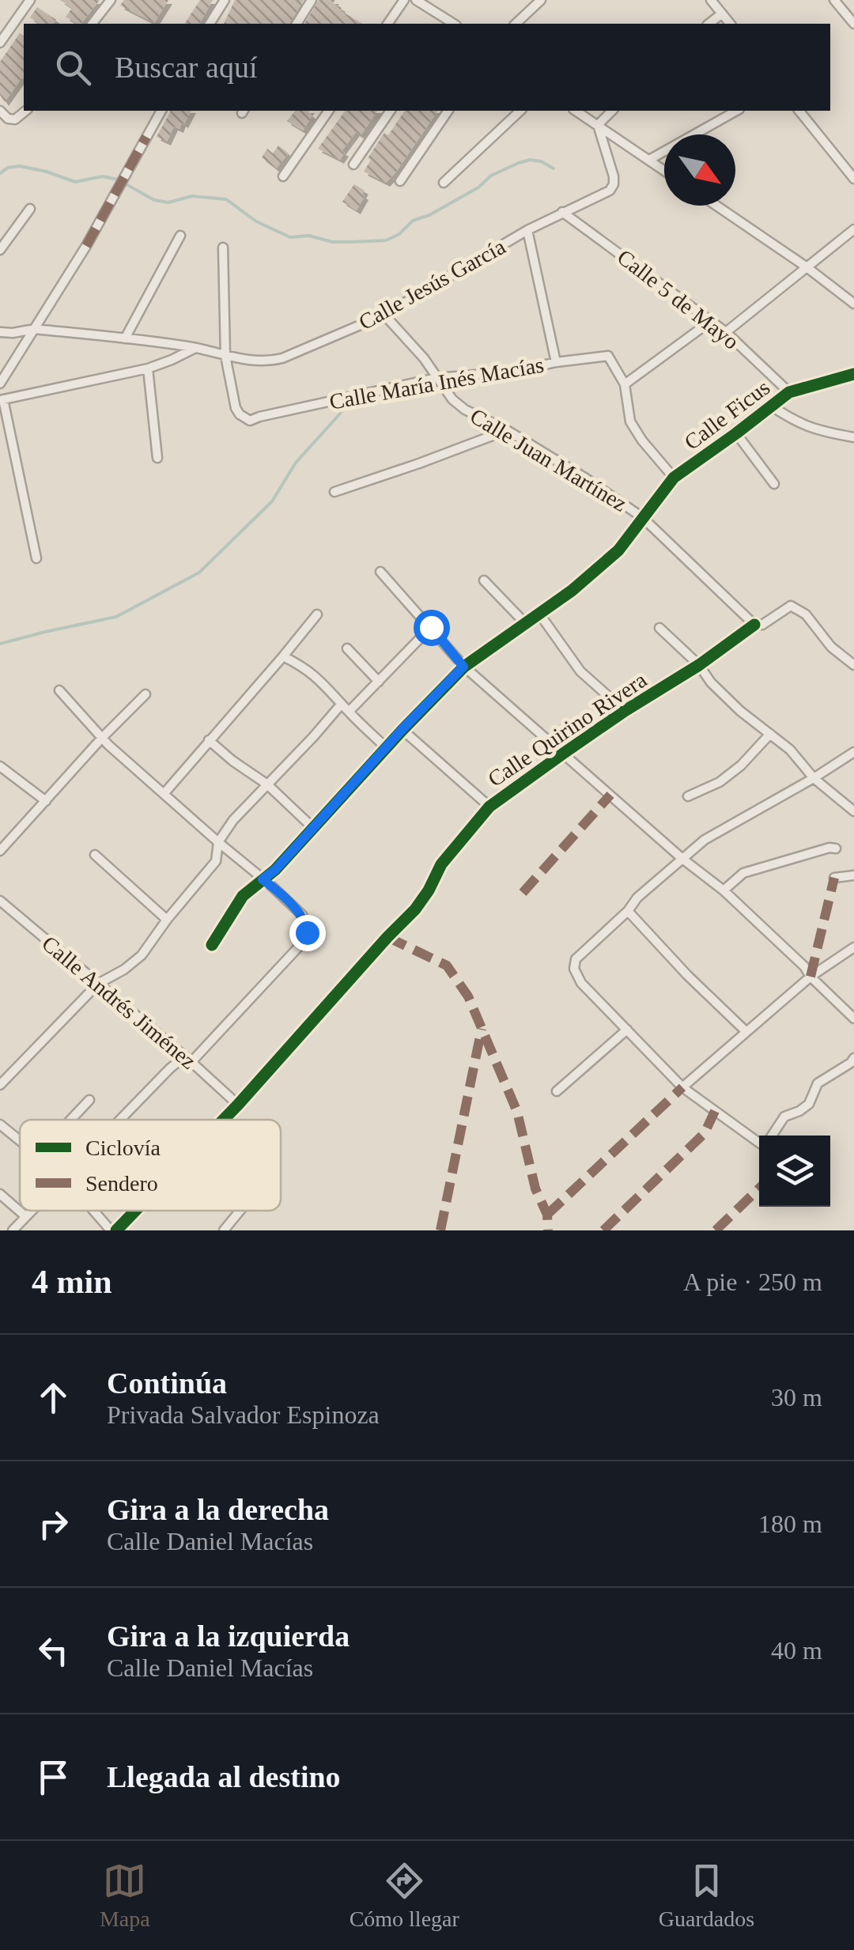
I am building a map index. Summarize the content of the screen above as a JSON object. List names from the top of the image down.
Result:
{
  "streets": {
    "street": [
      "Calle Jesús García",
      "Calle 5 de Mayo",
      "Calle María Inés Macías",
      "Calle Ficus",
      "Calle Juan Martínez",
      "Calle Quirino Rivera",
      "Calle Andrés Jiménez"
    ]
  },
  "crossings": [
    ["Calle Jesús García", "Calle 5 de Mayo"],
    ["Calle Jesús García", "Calle María Inés Macías"],
    ["Calle Jesús García", "Calle Juan Martínez"],
    ["Calle 5 de Mayo", "Calle Ficus"],
    ["Calle María Inés Macías", "Calle Juan Martínez"],
    ["Calle Ficus", "Calle Juan Martínez"],
    ["Calle Ficus", "Calle Quirino Rivera"],
    ["Calle Juan Martínez", "Calle Quirino Rivera"],
    ["Calle Quirino Rivera", "Calle Andrés Jiménez"]
  ],
  "legend": ["Ciclovía", "Sendero"],
  "north": "bottom right",
  "page": {
    "search": "Buscar aquí",
    "heading": ["4 min", "A pie · 250 m"],
    "list": [
      ["Continúa", "Privada Salvador Espinoza", "30 m"],
      ["Gira a la derecha", "Calle Daniel Macías", "180 m"],
      ["Gira a la izquierda", "Calle Daniel Macías", "40 m"],
      "Llegada al destino"
    ],
    "nav": ["Mapa", "Cómo llegar", "Guardados"]
  }
}
